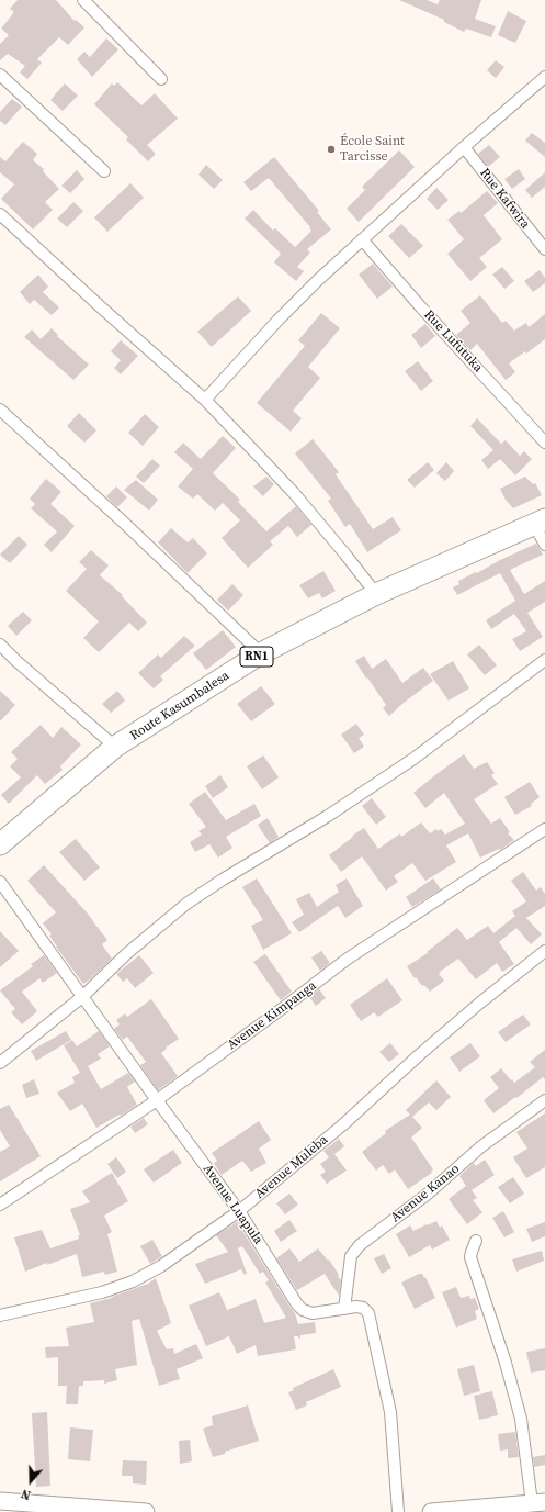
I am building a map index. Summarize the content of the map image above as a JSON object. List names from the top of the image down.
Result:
{
  "streets": {
    "highway": ["RN1", "Route Kasumbalesa"],
    "street": [
      "Rue Kafwira",
      "Rue Lufutuka",
      "Avenue Kimpanga",
      "Avenue Muleba",
      "Avenue Kanao",
      "Avenue Luapula"
    ]
  },
  "crossings": [
    ["Avenue Kimpanga", "Avenue Luapula"],
    ["Avenue Muleba", "Avenue Luapula"],
    ["Avenue Kanao", "Avenue Luapula"]
  ],
  "places": ["École Saint Tarcisse"],
  "north": "bottom"
}
